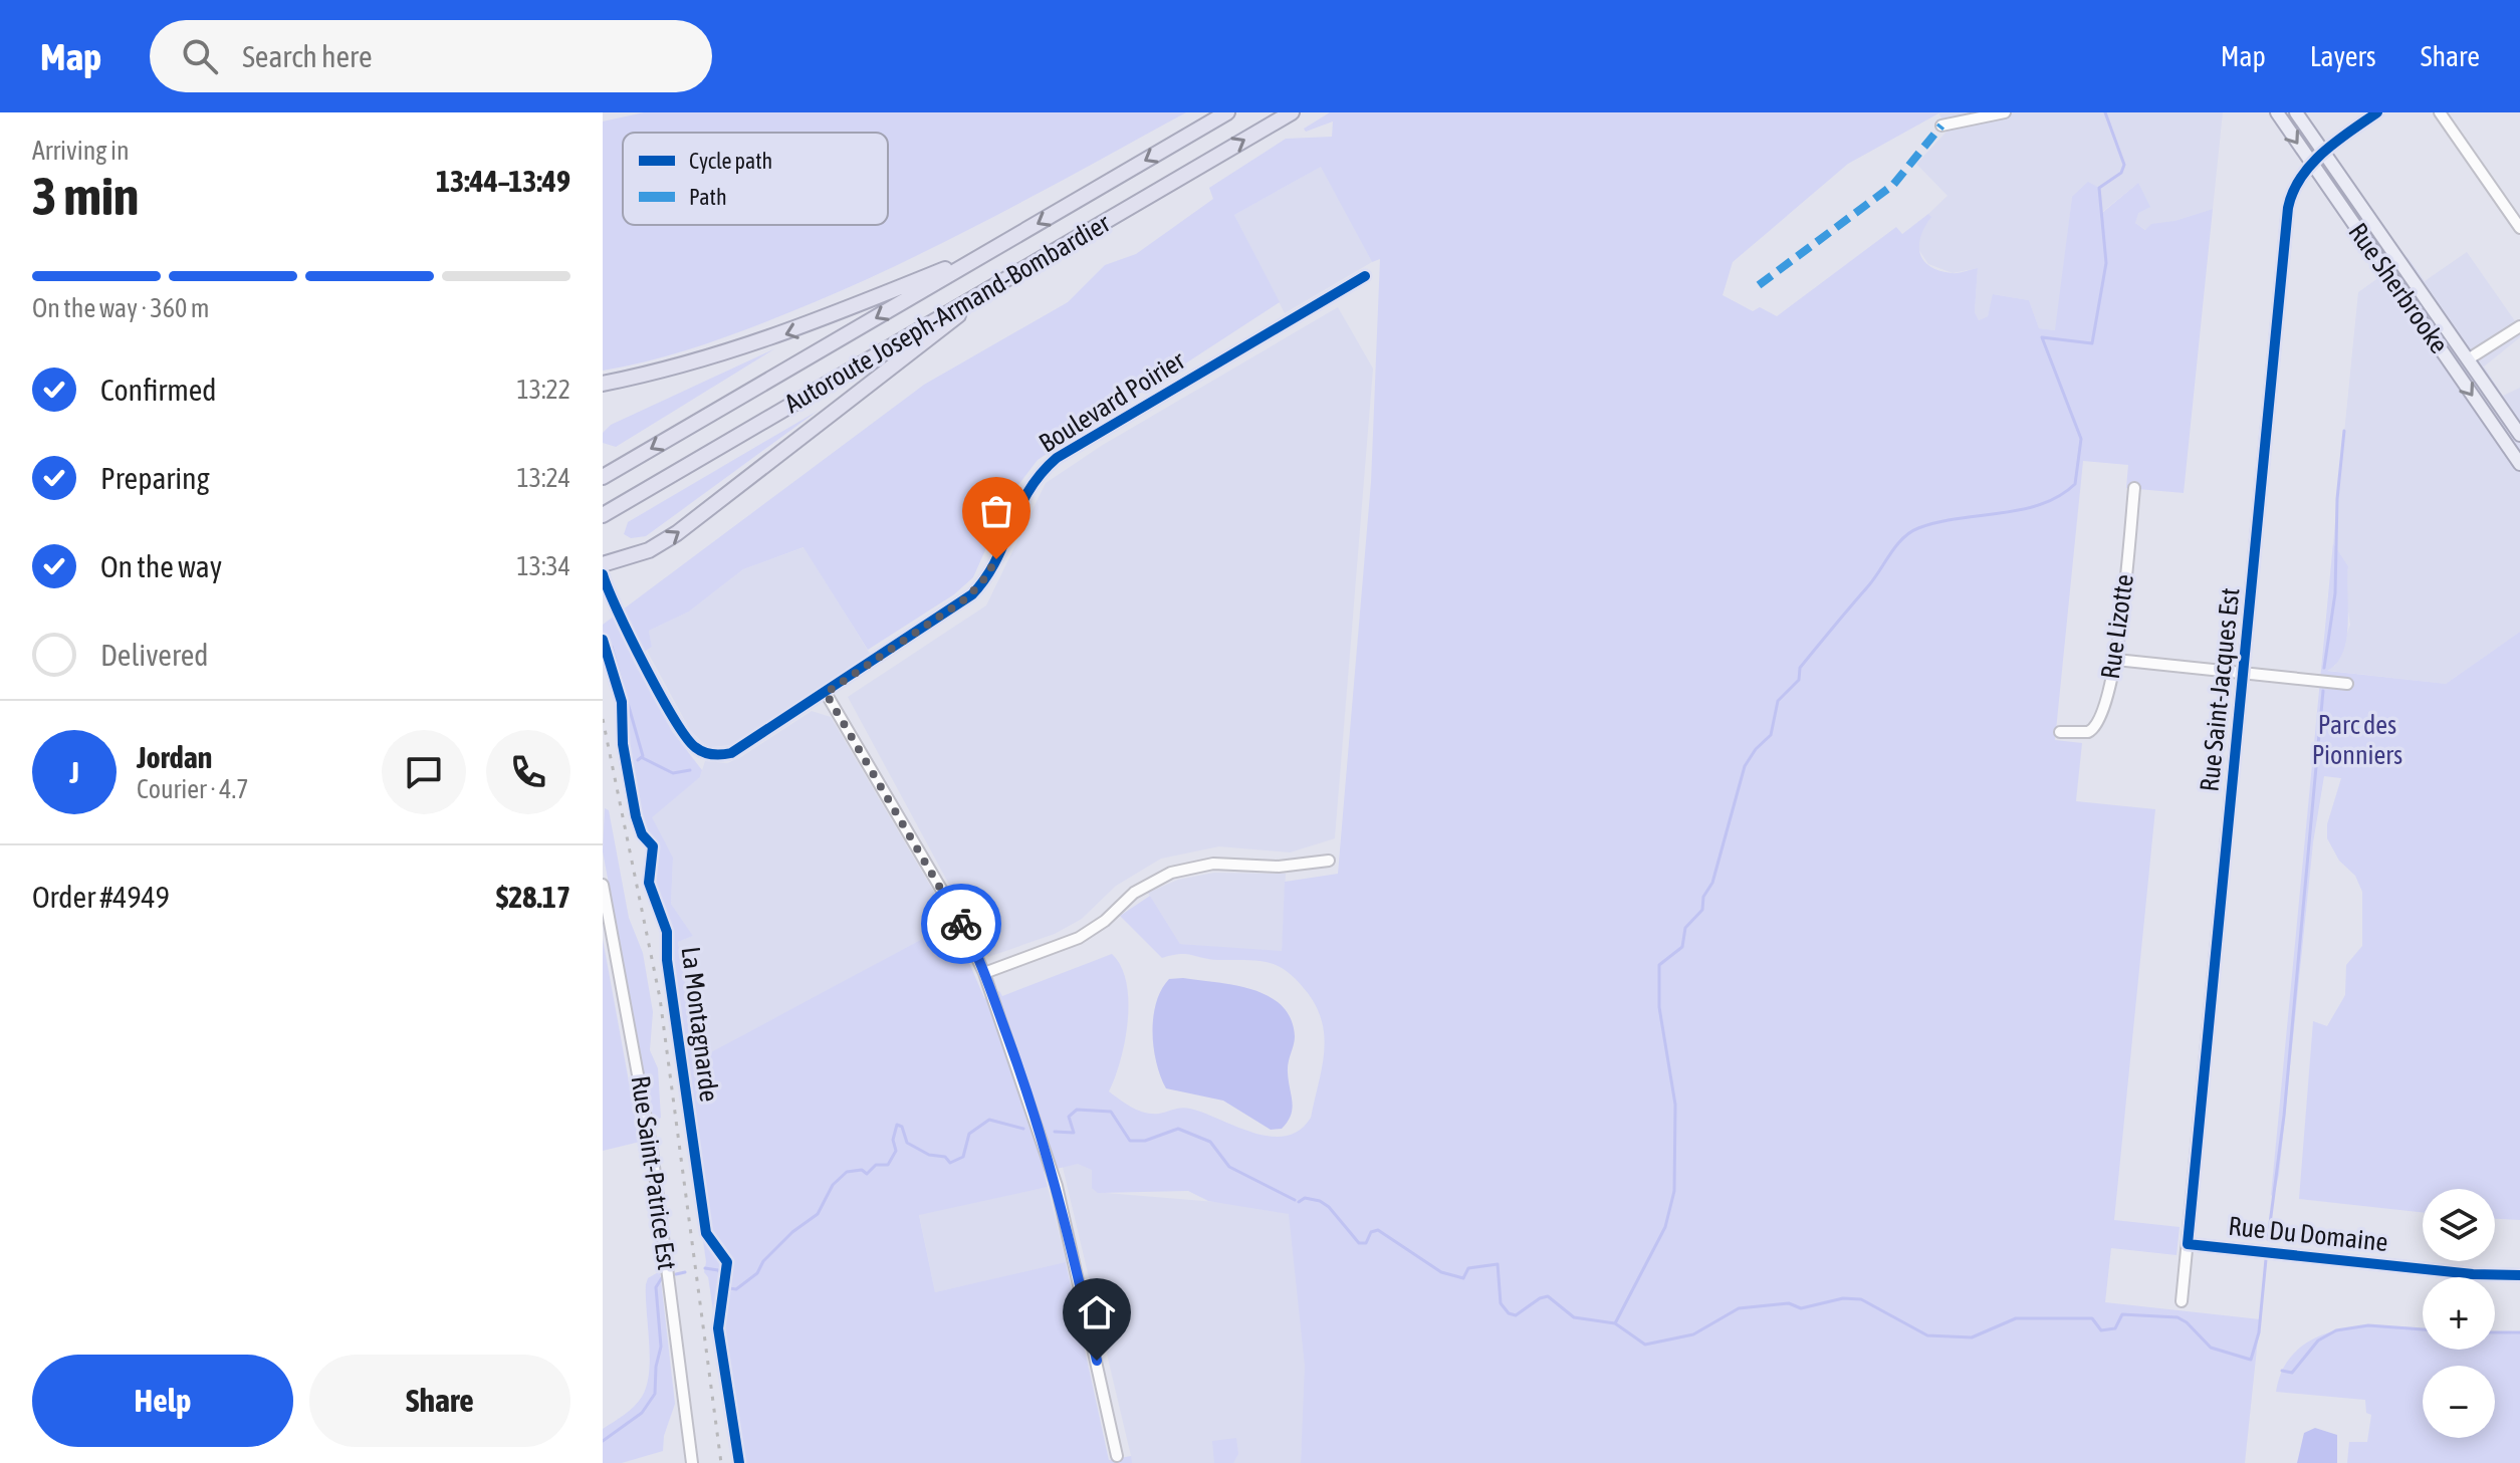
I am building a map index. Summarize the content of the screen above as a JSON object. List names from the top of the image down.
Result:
{
  "streets": {
    "highway": ["Autoroute Joseph-Armand-Bombardier"],
    "main road": ["Rue Sherbrooke"],
    "street": [
      "Boulevard Poirier",
      "Rue Lizotte",
      "Rue Saint-Jacques Est",
      "Rue Saint-Patrice Est",
      "Rue Du Domaine"
    ],
    "cycle path": ["La Montagnarde"]
  },
  "crossings": [
    ["Rue Sherbrooke", "Rue Saint-Jacques Est"],
    ["Rue Saint-Jacques Est", "Rue Du Domaine"]
  ],
  "parks": ["Parc des Pionniers"],
  "legend": ["Cycle path", "Path"],
  "page": {
    "header": "Map",
    "search": "Search here",
    "nav": ["Map", "Layers", "Share"],
    "heading": ["3 min", "Arriving in", "13:44–13:49"],
    "panel": [
      "Jordan",
      "Courier · 4.7",
      "Order #4949",
      "$28.17"
    ],
    "bar": "On the way · 360 m",
    "list": [
      ["Confirmed", "13:22"],
      ["Preparing", "13:24"],
      ["On the way", "13:34"],
      "Delivered"
    ],
    "round": "J",
    "map_buttons": ["+", "−"],
    "buttons": ["Help", "Share"]
  }
}
